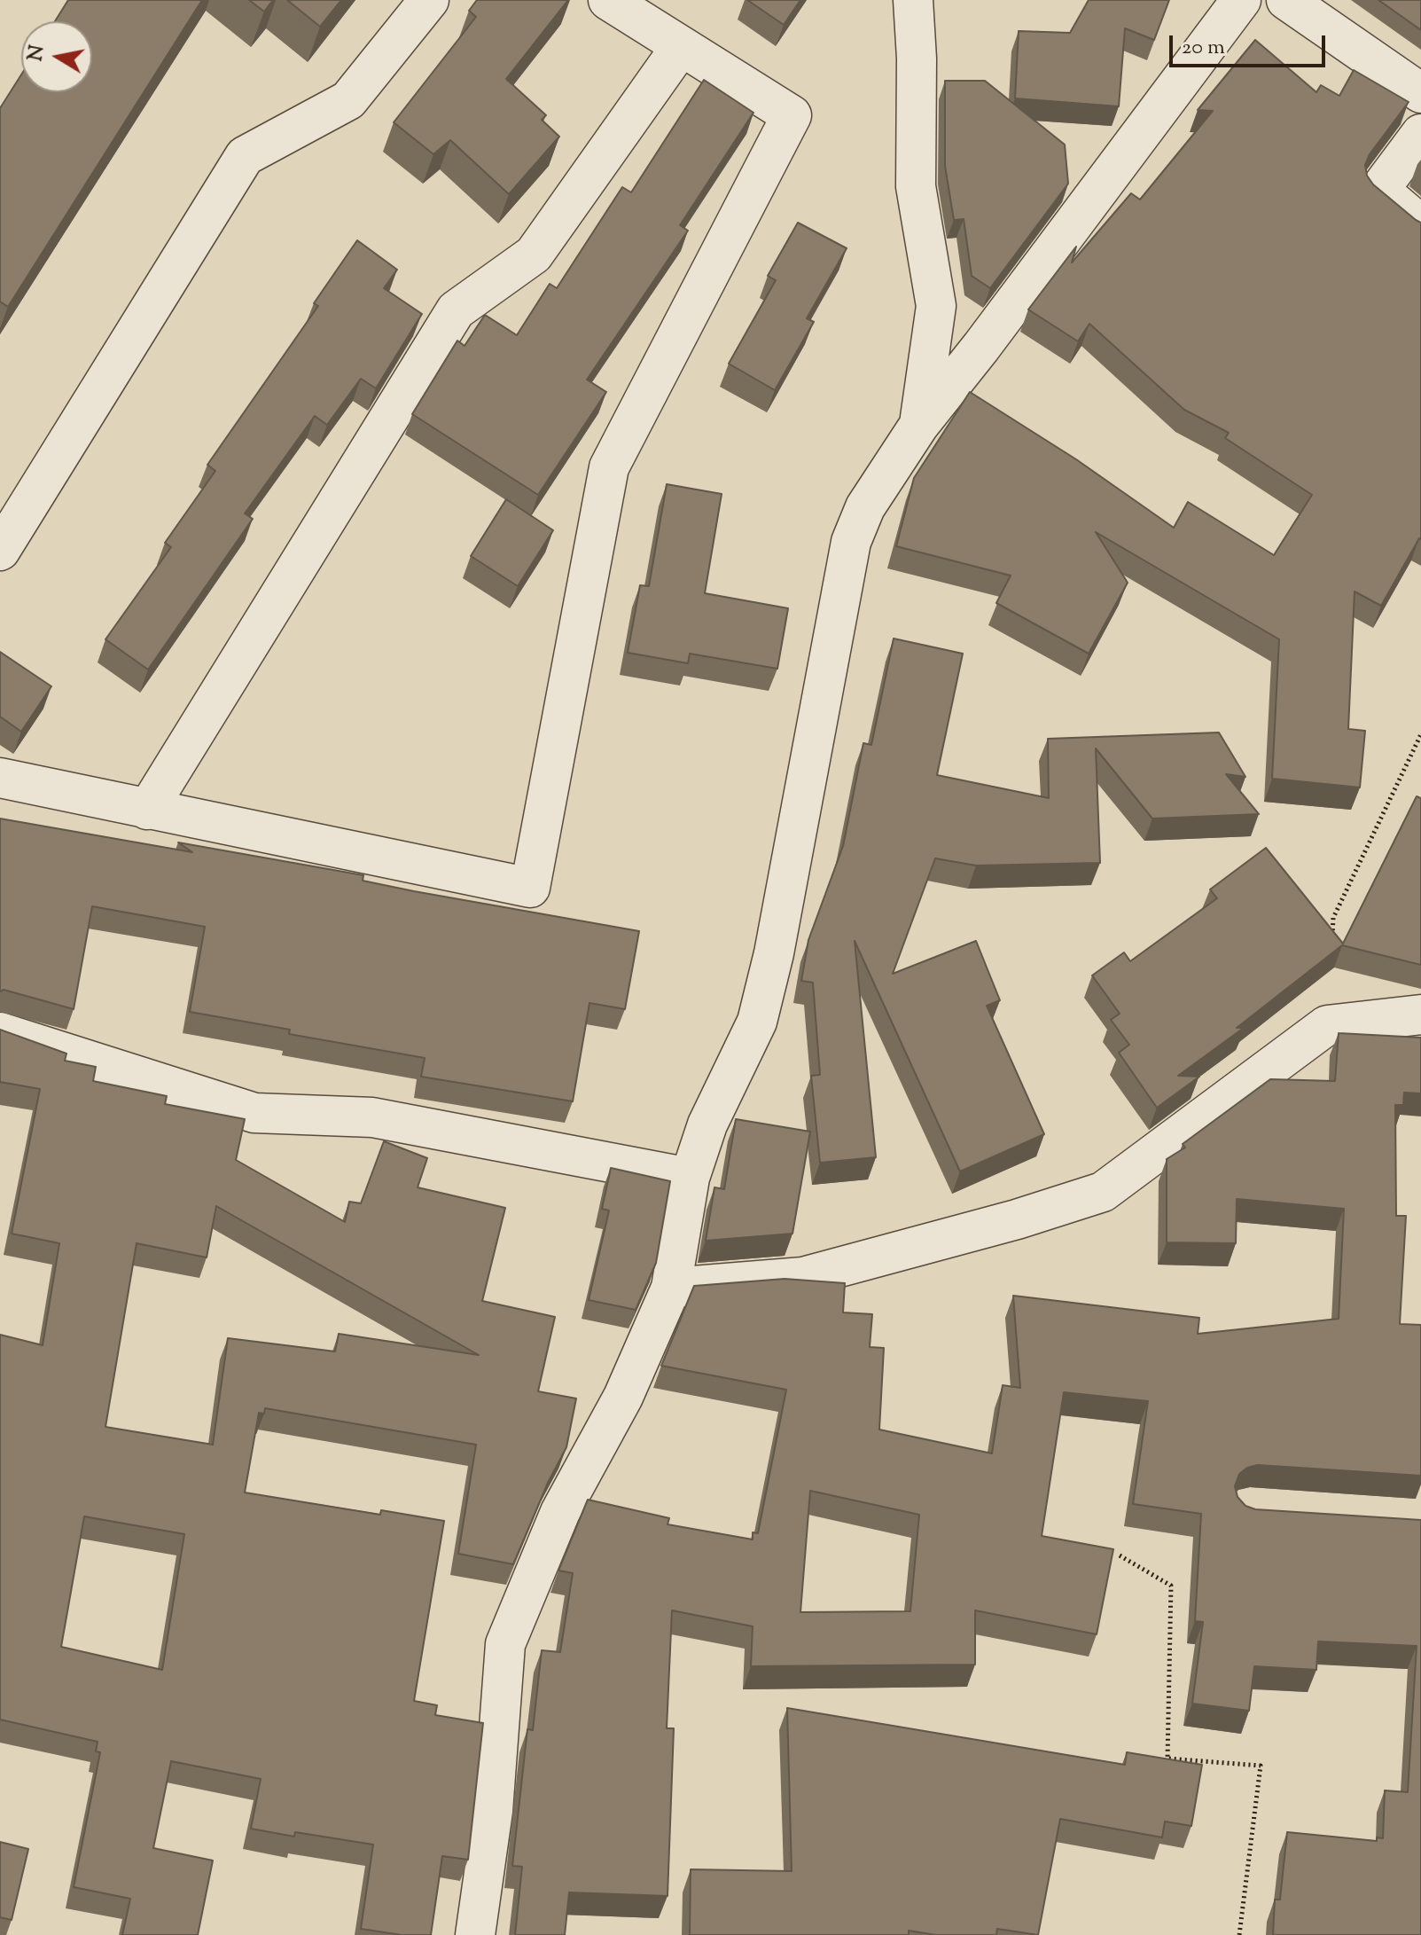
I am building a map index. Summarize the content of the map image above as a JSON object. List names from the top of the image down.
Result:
{
  "scale_bar": "20 m",
  "north": "left"
}
